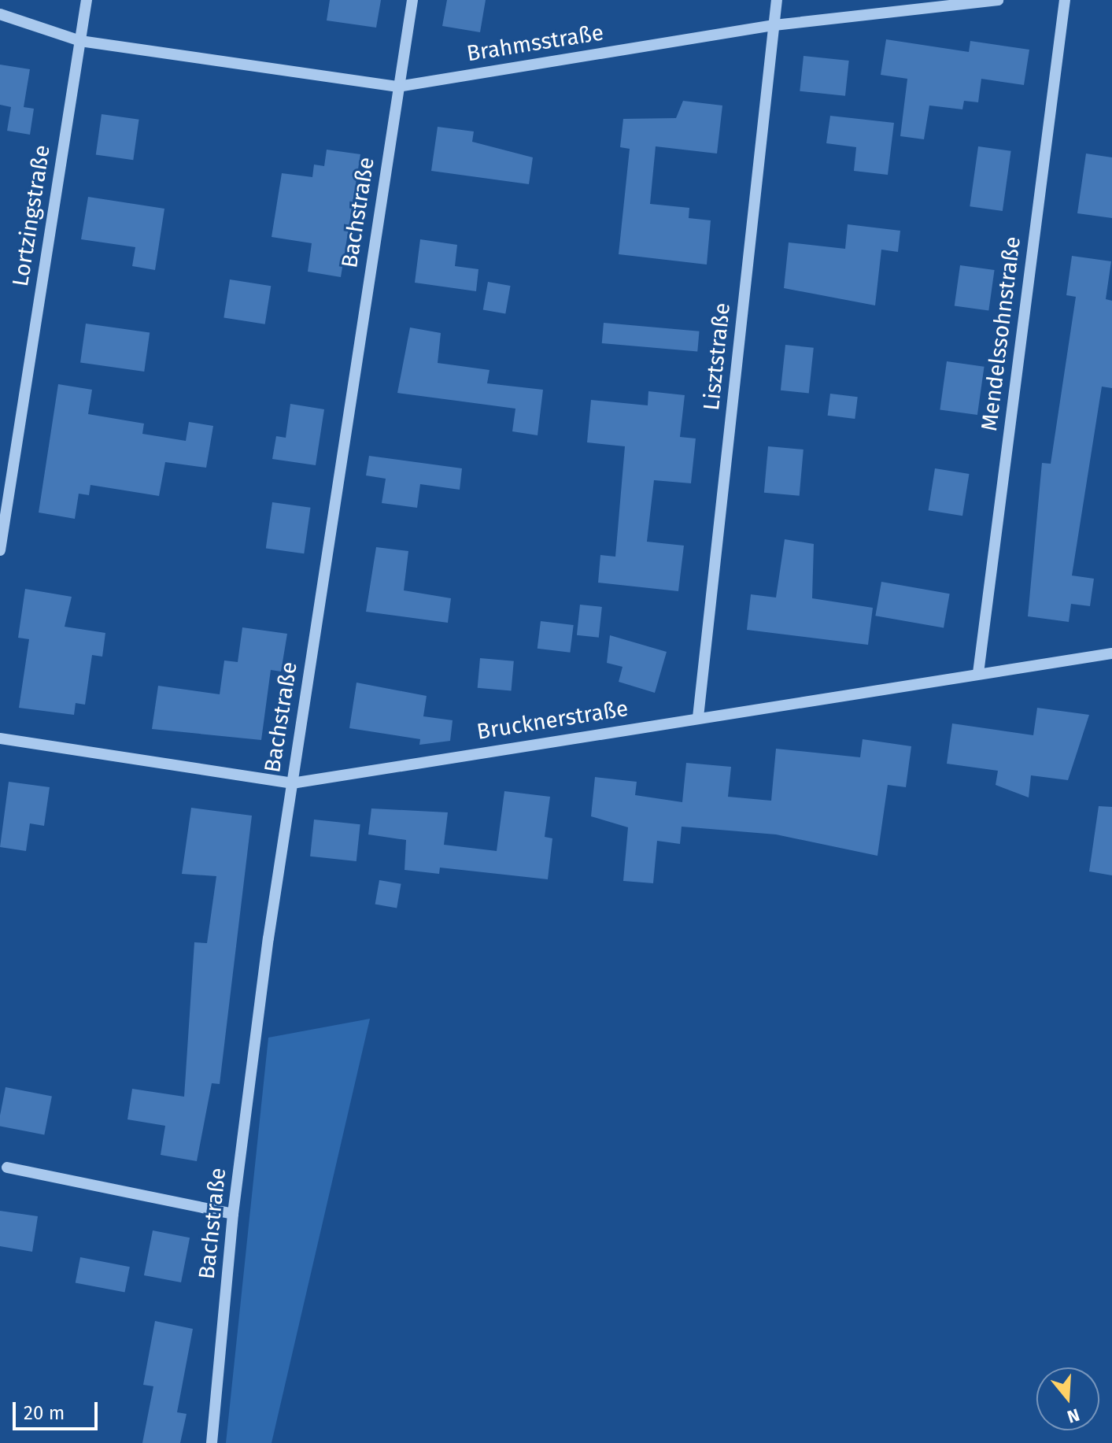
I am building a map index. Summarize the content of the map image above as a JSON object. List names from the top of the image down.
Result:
{
  "streets": {
    "street": [
      "Brahmsstraße",
      "Bachstraße",
      "Lortzingstraße",
      "Mendelssohnstraße",
      "Lisztstraße",
      "Brucknerstraße"
    ]
  },
  "crossings": [
    ["Brahmsstraße", "Bachstraße"],
    ["Brahmsstraße", "Lortzingstraße"],
    ["Brahmsstraße", "Lisztstraße"],
    ["Bachstraße", "Brucknerstraße"],
    ["Mendelssohnstraße", "Brucknerstraße"],
    ["Lisztstraße", "Brucknerstraße"]
  ],
  "scale_bar": "20 m",
  "north": "bottom"
}
